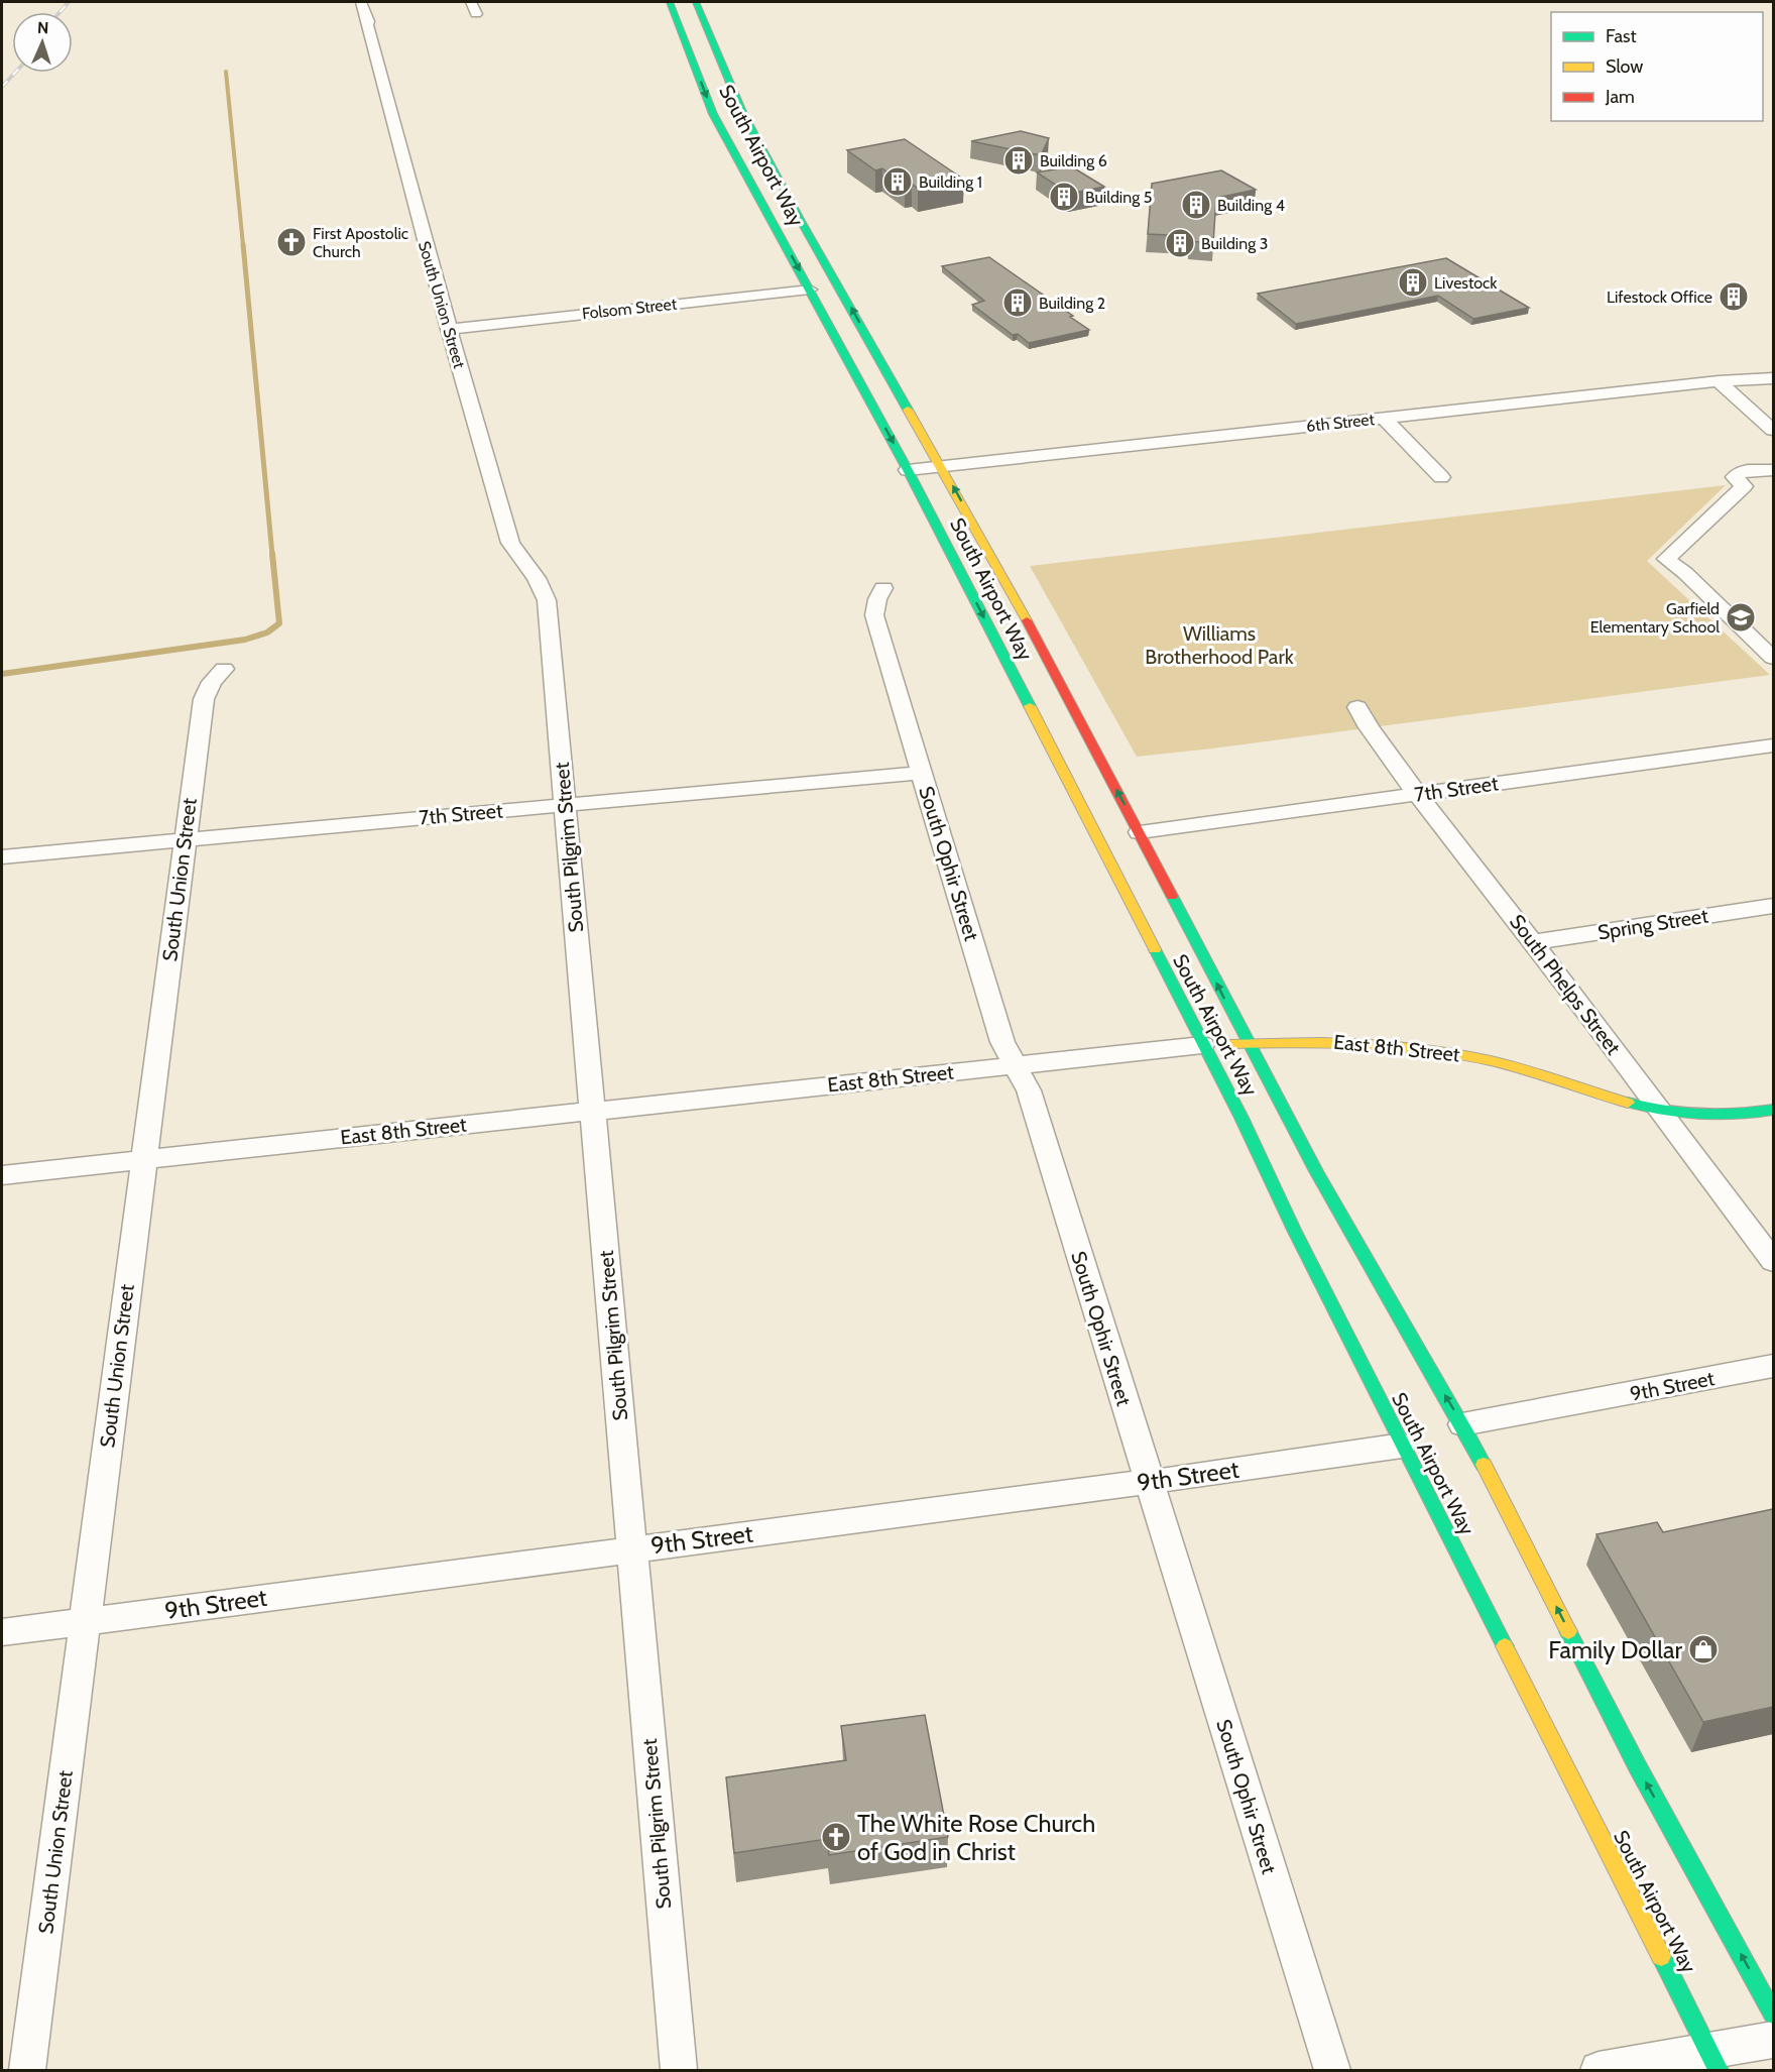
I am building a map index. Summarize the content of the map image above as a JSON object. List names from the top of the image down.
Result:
{
  "streets": {
    "main road": ["South Airport Way", "East 8th Street"],
    "street": [
      "South Union Street",
      "Folsom Street",
      "6th Street",
      "7th Street",
      "South Pilgrim Street",
      "South Ophir Street",
      "Spring Street",
      "South Phelps Street",
      "9th Street"
    ]
  },
  "crossings": [
    ["South Airport Way", "Folsom Street"],
    ["South Airport Way", "6th Street"],
    ["South Airport Way", "7th Street"],
    ["South Airport Way", "East 8th Street"],
    ["South Airport Way", "9th Street"],
    ["South Union Street", "Folsom Street"],
    ["South Union Street", "7th Street"],
    ["South Union Street", "South Pilgrim Street"],
    ["South Union Street", "East 8th Street"],
    ["South Union Street", "9th Street"],
    ["7th Street", "South Pilgrim Street"],
    ["7th Street", "South Ophir Street"],
    ["7th Street", "South Phelps Street"],
    ["South Pilgrim Street", "East 8th Street"],
    ["South Pilgrim Street", "9th Street"],
    ["South Ophir Street", "East 8th Street"],
    ["South Ophir Street", "9th Street"],
    ["Spring Street", "South Phelps Street"],
    ["South Phelps Street", "East 8th Street"]
  ],
  "parks": ["Williams Brotherhood Park"],
  "places": {
    "building": [
      "Building 6",
      "Building 1",
      "Building 5",
      "Building 4",
      "Building 3",
      "Livestock",
      "Lifestock Office",
      "Building 2"
    ],
    "church": ["First Apostolic Church", "The White Rose Church of God in Christ"],
    "school or university": ["Garfield Elementary School"],
    "shop": ["Family Dollar"]
  },
  "legend": ["Fast", "Slow", "Jam"],
  "north": "top"
}
